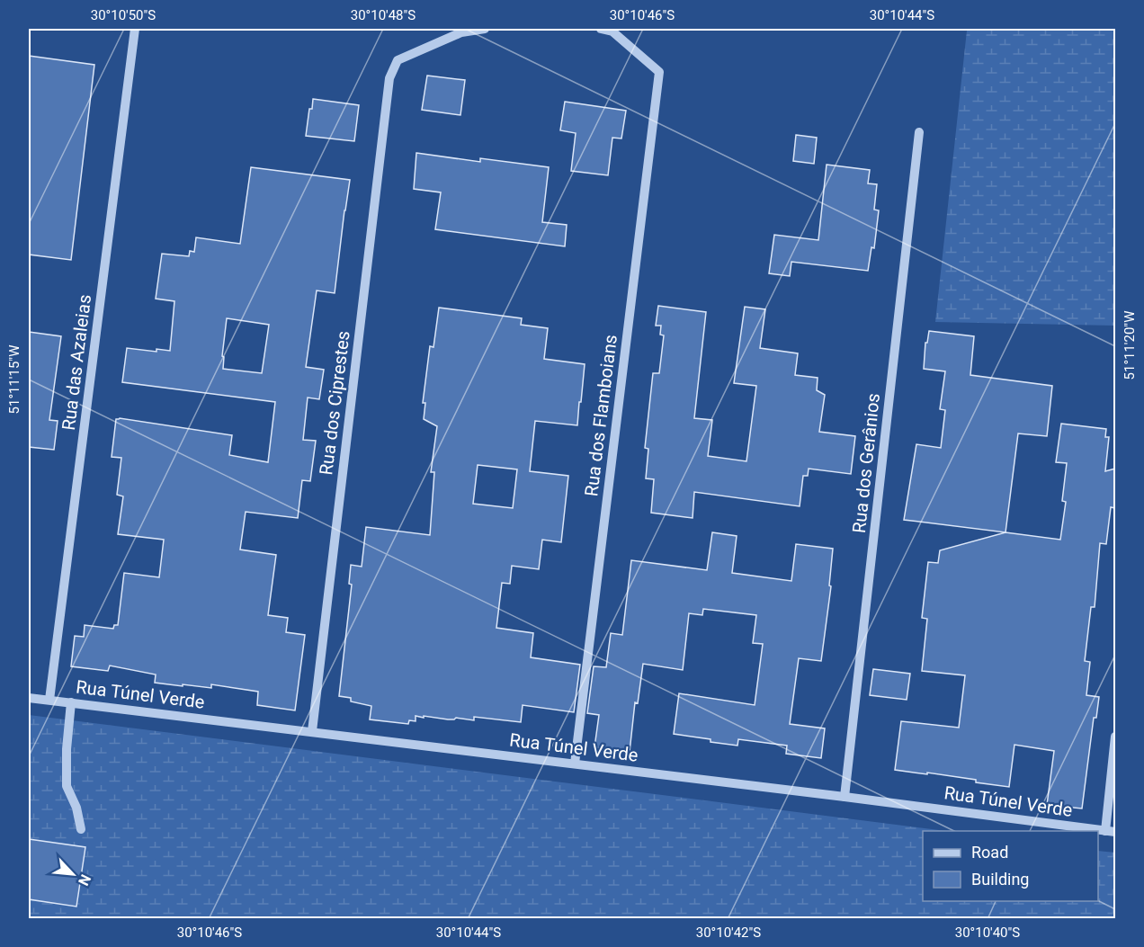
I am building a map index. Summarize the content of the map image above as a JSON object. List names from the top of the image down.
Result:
{
  "streets": {
    "street": [
      "Rua das Azaleias",
      "Rua dos Ciprestes",
      "Rua dos Flamboians",
      "Rua dos Gerânios",
      "Rua Túnel Verde"
    ]
  },
  "crossings": [
    ["Rua das Azaleias", "Rua Túnel Verde"],
    ["Rua dos Ciprestes", "Rua Túnel Verde"],
    ["Rua dos Flamboians", "Rua Túnel Verde"],
    ["Rua dos Gerânios", "Rua Túnel Verde"]
  ],
  "legend": ["Road", "Building"],
  "north": "bottom right",
  "coordinates": [
    "30°10'50\"S",
    "30°10'48\"S",
    "30°10'46\"S",
    "30°10'44\"S",
    "51°11'20\"W",
    "51°11'15\"W",
    "30°10'42\"S",
    "30°10'40\"S"
  ]
}
